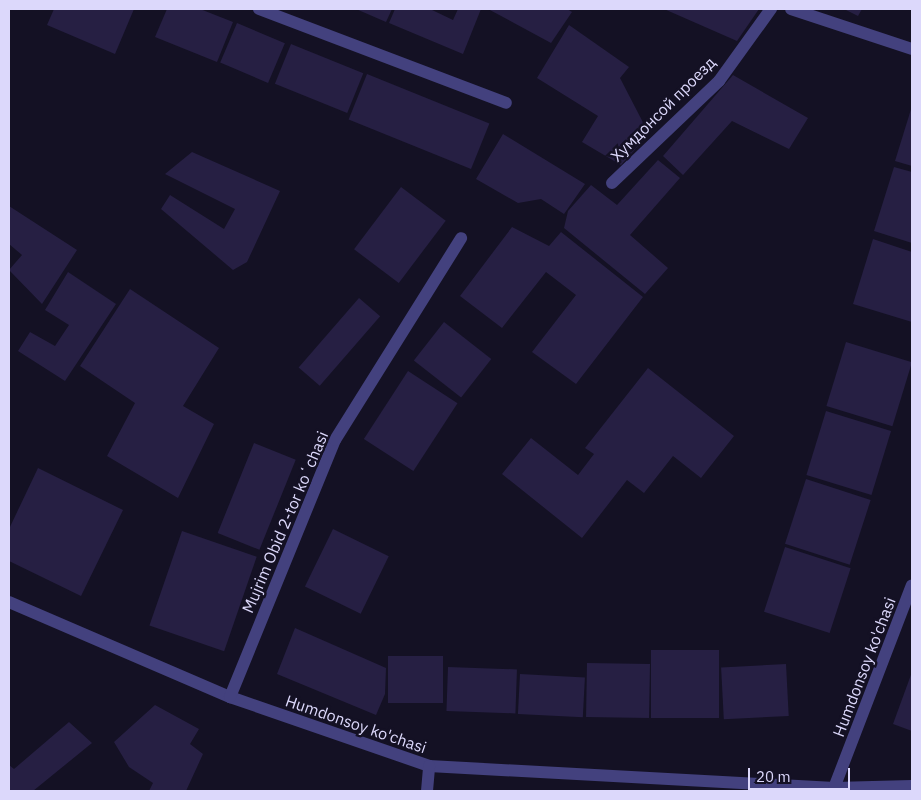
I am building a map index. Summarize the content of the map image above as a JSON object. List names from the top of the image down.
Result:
{
  "streets": {
    "street": ["Хумдонсой проезд", "Mujrim Obid 2-tor koʻchasi", "Humdonsoy ko'chasi"]
  },
  "crossings": [
    ["Mujrim Obid 2-tor koʻchasi", "Humdonsoy ko'chasi"]
  ],
  "scale_bar": "20 m"
}
